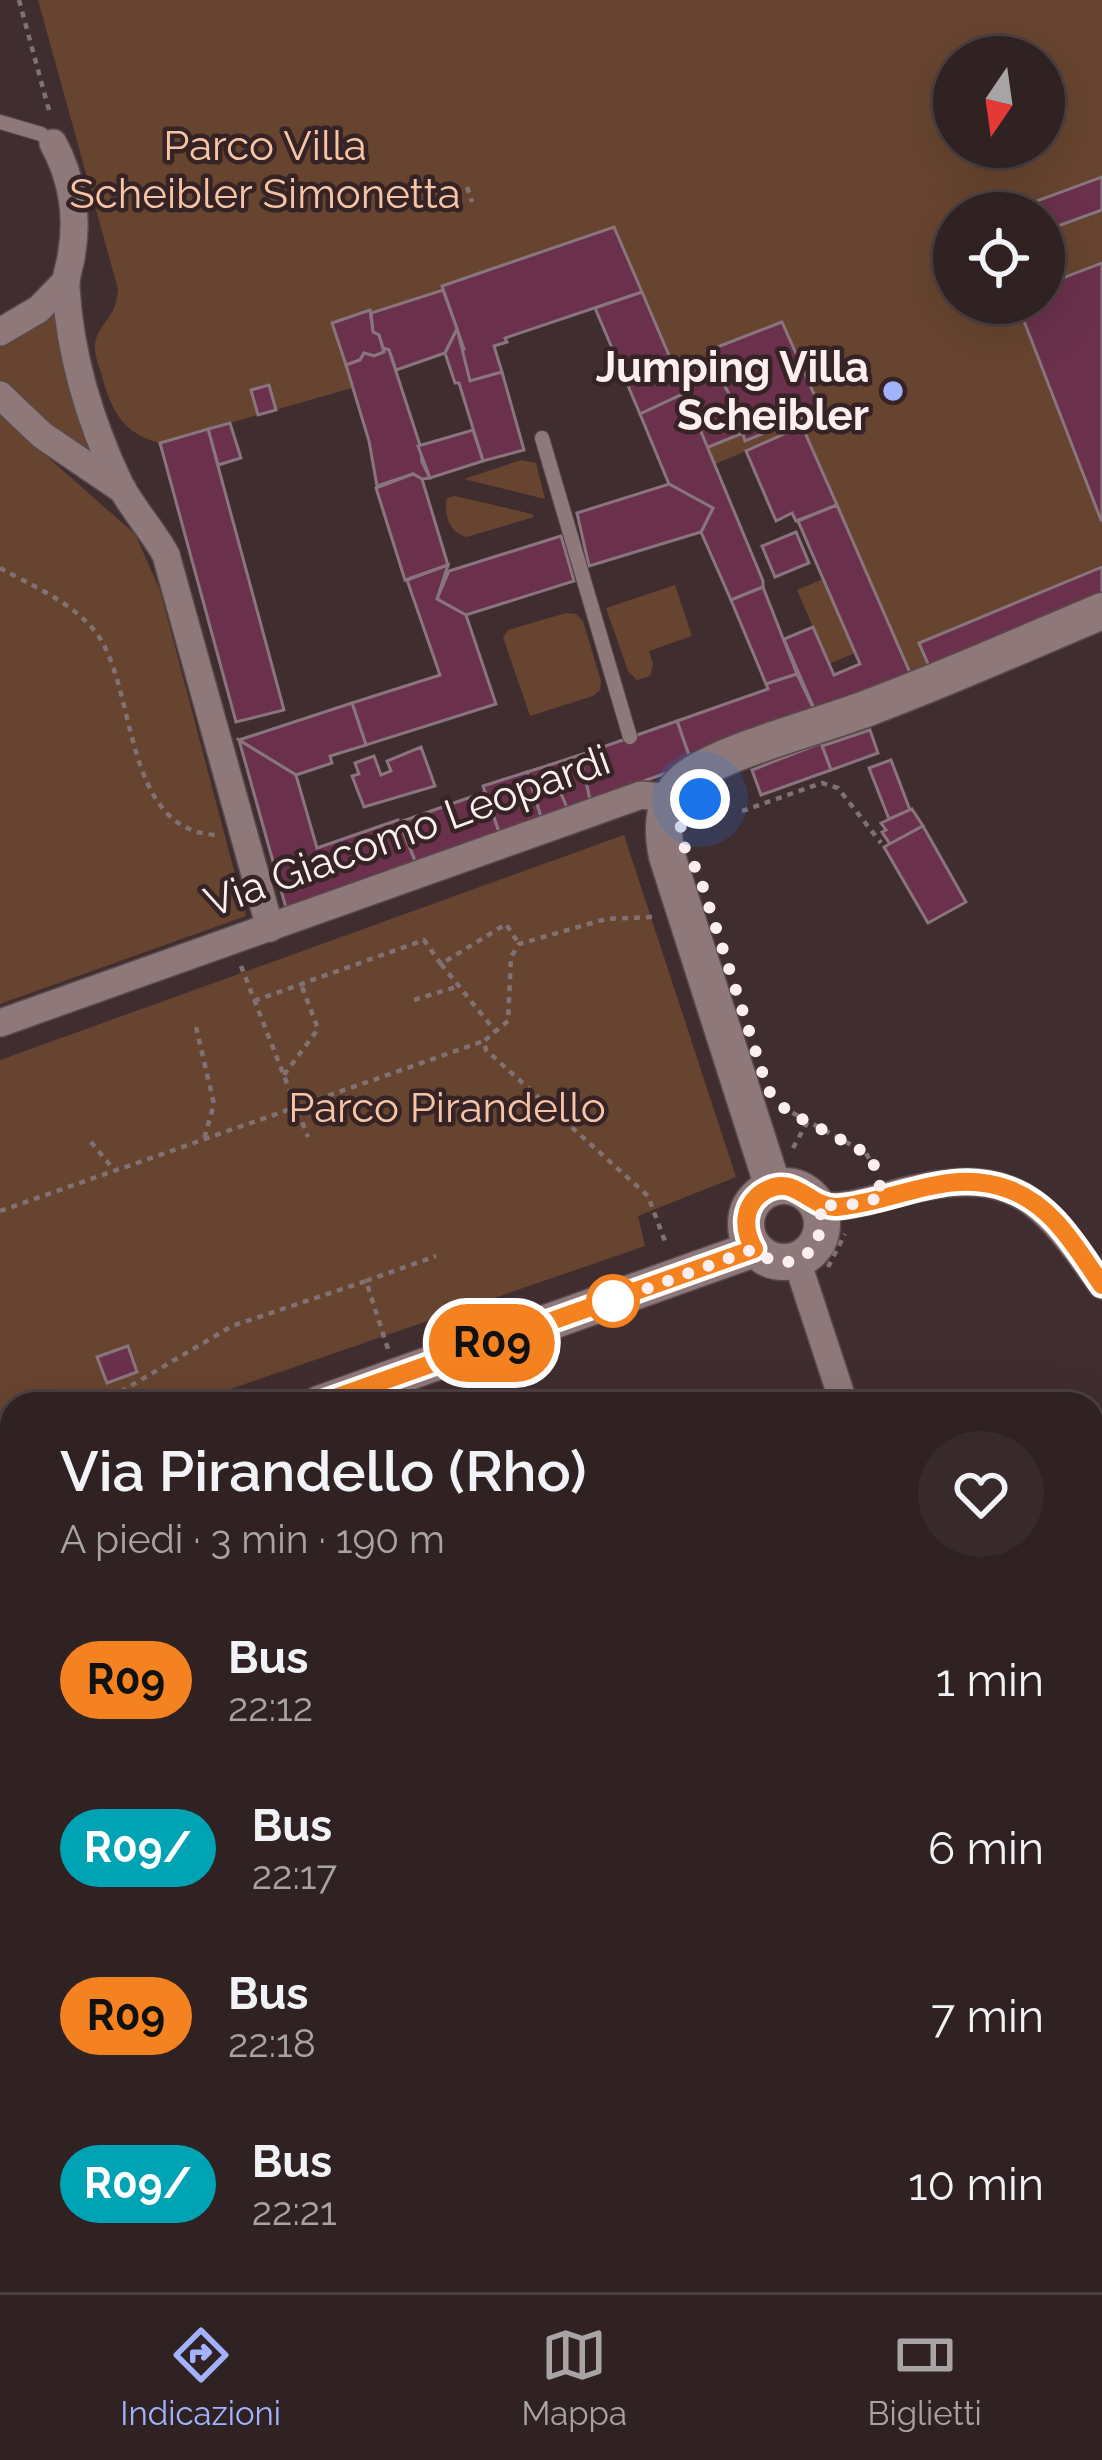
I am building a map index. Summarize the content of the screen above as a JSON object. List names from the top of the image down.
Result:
{
  "streets": {
    "street": ["Via Giacomo Leopardi"]
  },
  "parks": ["Parco Villa Scheibler Simonetta", "Parco Pirandello"],
  "places": ["Jumping Villa Scheibler"],
  "lines": ["bus line R09"],
  "north": "bottom",
  "page": {
    "on_map": "R09",
    "heading": ["Via Pirandello (Rho)", "A piedi · 3 min · 190 m"],
    "list": [
      {
        "mark": "R09",
        "name": "Bus",
        "note": "22:12",
        "value": "1 min"
      },
      {
        "mark": "R09/",
        "name": "Bus",
        "note": "22:17",
        "value": "6 min"
      },
      {
        "mark": "R09",
        "name": "Bus",
        "note": "22:18",
        "value": "7 min"
      },
      {
        "mark": "R09/",
        "name": "Bus",
        "note": "22:21",
        "value": "10 min"
      }
    ],
    "tabs": ["Indicazioni", "Mappa", "Biglietti"]
  }
}
